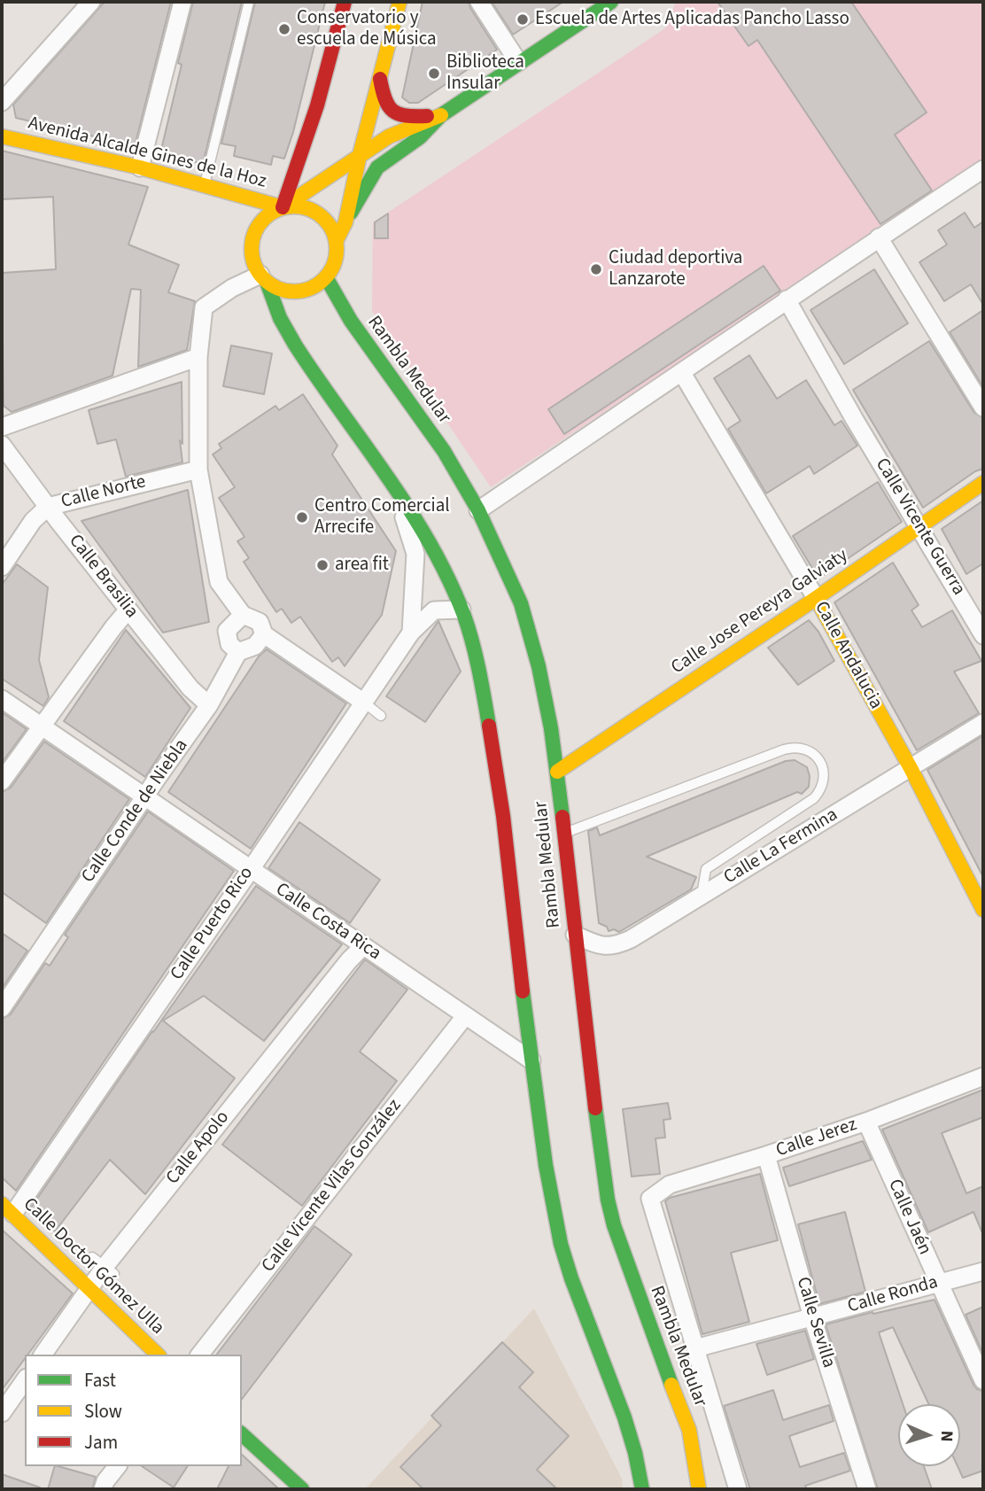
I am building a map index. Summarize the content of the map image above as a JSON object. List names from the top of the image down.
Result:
{
  "streets": {
    "main road": [
      "Avenida Alcalde Gines de la Hoz",
      "Rambla Medular",
      "Calle Jose Pereyra Galviaty",
      "Calle Andalucia",
      "Calle Doctor Gómez Ulla"
    ],
    "street": [
      "Calle Norte",
      "Calle Vicente Guerra",
      "Calle Brasilia",
      "Calle Conde de Niebla",
      "Calle La Fermina",
      "Calle Costa Rica",
      "Calle Puerto Rico",
      "Calle Jerez",
      "Calle Apolo",
      "Calle Vicente Vilas González",
      "Calle Jaén",
      "Calle Ronda",
      "Calle Sevilla"
    ]
  },
  "crossings": [
    ["Avenida Alcalde Gines de la Hoz", "Rambla Medular"],
    ["Rambla Medular", "Calle Jose Pereyra Galviaty"],
    ["Rambla Medular", "Calle La Fermina"],
    ["Calle Norte", "Calle Brasilia"],
    ["Calle Vicente Guerra", "Calle Jose Pereyra Galviaty"],
    ["Calle Brasilia", "Calle Conde de Niebla"],
    ["Calle Jose Pereyra Galviaty", "Calle Andalucia"],
    ["Calle Andalucia", "Calle La Fermina"],
    ["Calle Conde de Niebla", "Calle Costa Rica"],
    ["Calle Costa Rica", "Calle Puerto Rico"],
    ["Calle Costa Rica", "Calle Apolo"],
    ["Calle Costa Rica", "Calle Vicente Vilas González"],
    ["Calle Puerto Rico", "Calle Doctor Gómez Ulla"],
    ["Calle Jerez", "Calle Jaén"],
    ["Calle Jerez", "Calle Ronda"],
    ["Calle Jerez", "Calle Sevilla"],
    ["Calle Apolo", "Calle Doctor Gómez Ulla"],
    ["Calle Jaén", "Calle Ronda"],
    ["Calle Ronda", "Calle Sevilla"]
  ],
  "places": [
    "Escuela de Artes Aplicadas Pancho Lasso",
    "Conservatorio y escuela de Música",
    "Biblioteca Insular",
    "Ciudad deportiva Lanzarote",
    "Centro Comercial Arrecife",
    "area fit"
  ],
  "legend": ["Fast", "Slow", "Jam"],
  "north": "right"
}
